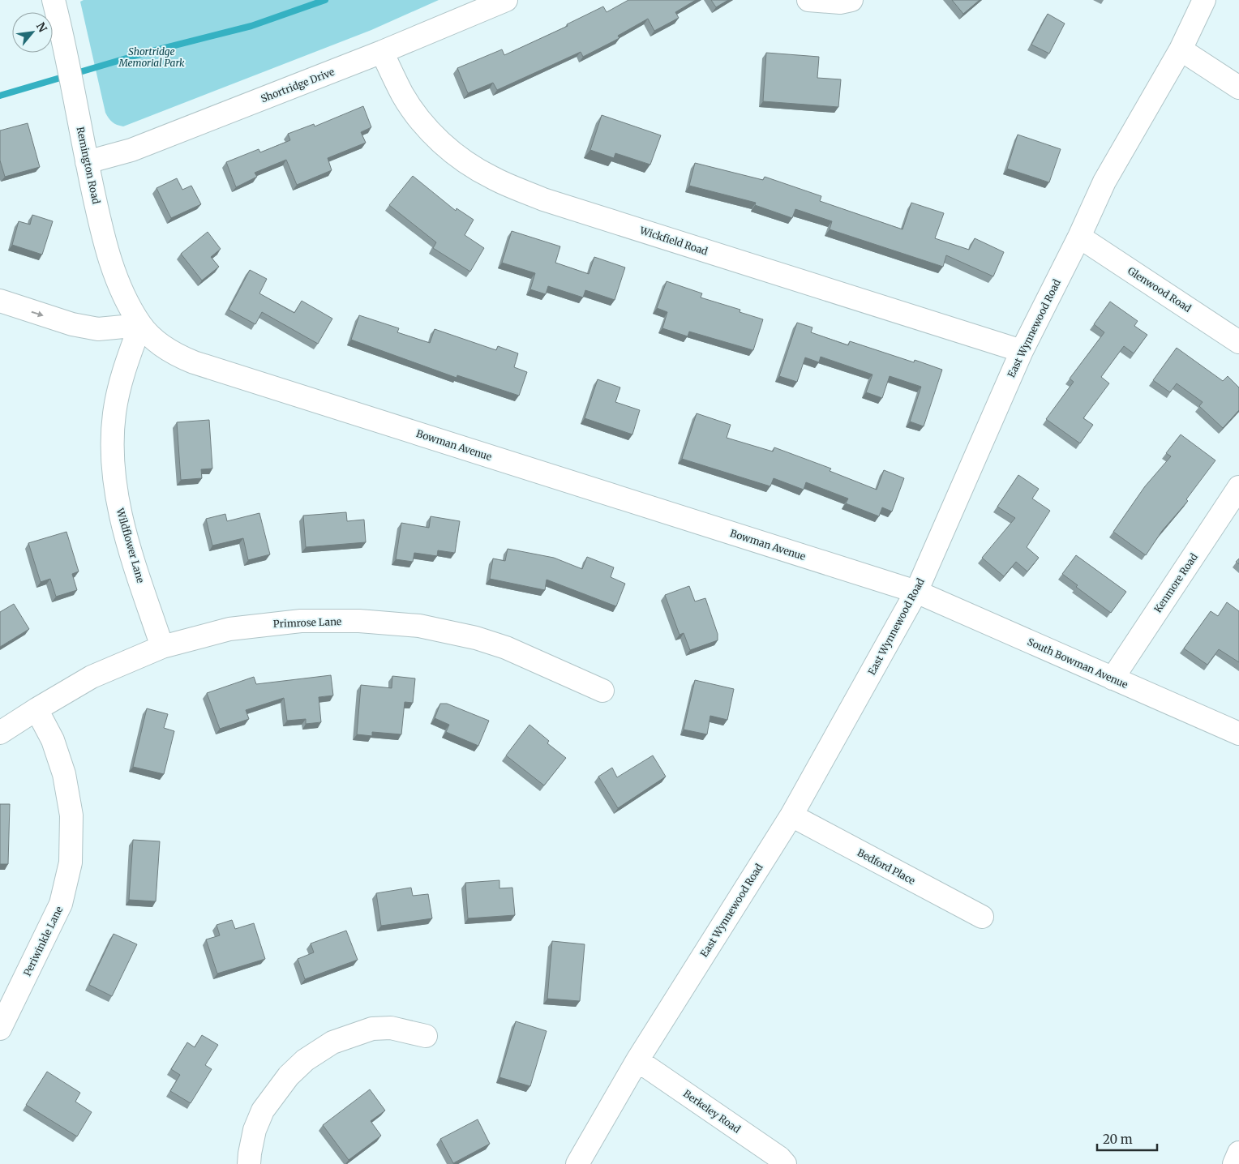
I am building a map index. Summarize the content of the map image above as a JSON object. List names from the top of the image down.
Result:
{
  "streets": {
    "street": [
      "Shortridge Drive",
      "Remington Road",
      "Wickfield Road",
      "Glenwood Road",
      "East Wynnewood Road",
      "Bowman Avenue",
      "Wildflower Lane",
      "Kenmore Road",
      "Primrose Lane",
      "South Bowman Avenue",
      "Bedford Place",
      "Periwinkle Lane",
      "Berkeley Road"
    ]
  },
  "crossings": [
    ["Shortridge Drive", "Remington Road"],
    ["Shortridge Drive", "Wickfield Road"],
    ["Remington Road", "Bowman Avenue"],
    ["Remington Road", "Wildflower Lane"],
    ["Wickfield Road", "East Wynnewood Road"],
    ["Glenwood Road", "East Wynnewood Road"],
    ["East Wynnewood Road", "Bowman Avenue"],
    ["East Wynnewood Road", "South Bowman Avenue"],
    ["East Wynnewood Road", "Bedford Place"],
    ["East Wynnewood Road", "Berkeley Road"],
    ["Bowman Avenue", "Wildflower Lane"],
    ["Bowman Avenue", "South Bowman Avenue"],
    ["Wildflower Lane", "Primrose Lane"],
    ["Kenmore Road", "South Bowman Avenue"],
    ["Primrose Lane", "Periwinkle Lane"]
  ],
  "parks": ["Shortridge Memorial Park"],
  "scale_bar": "20 m",
  "north": "top right"
}
